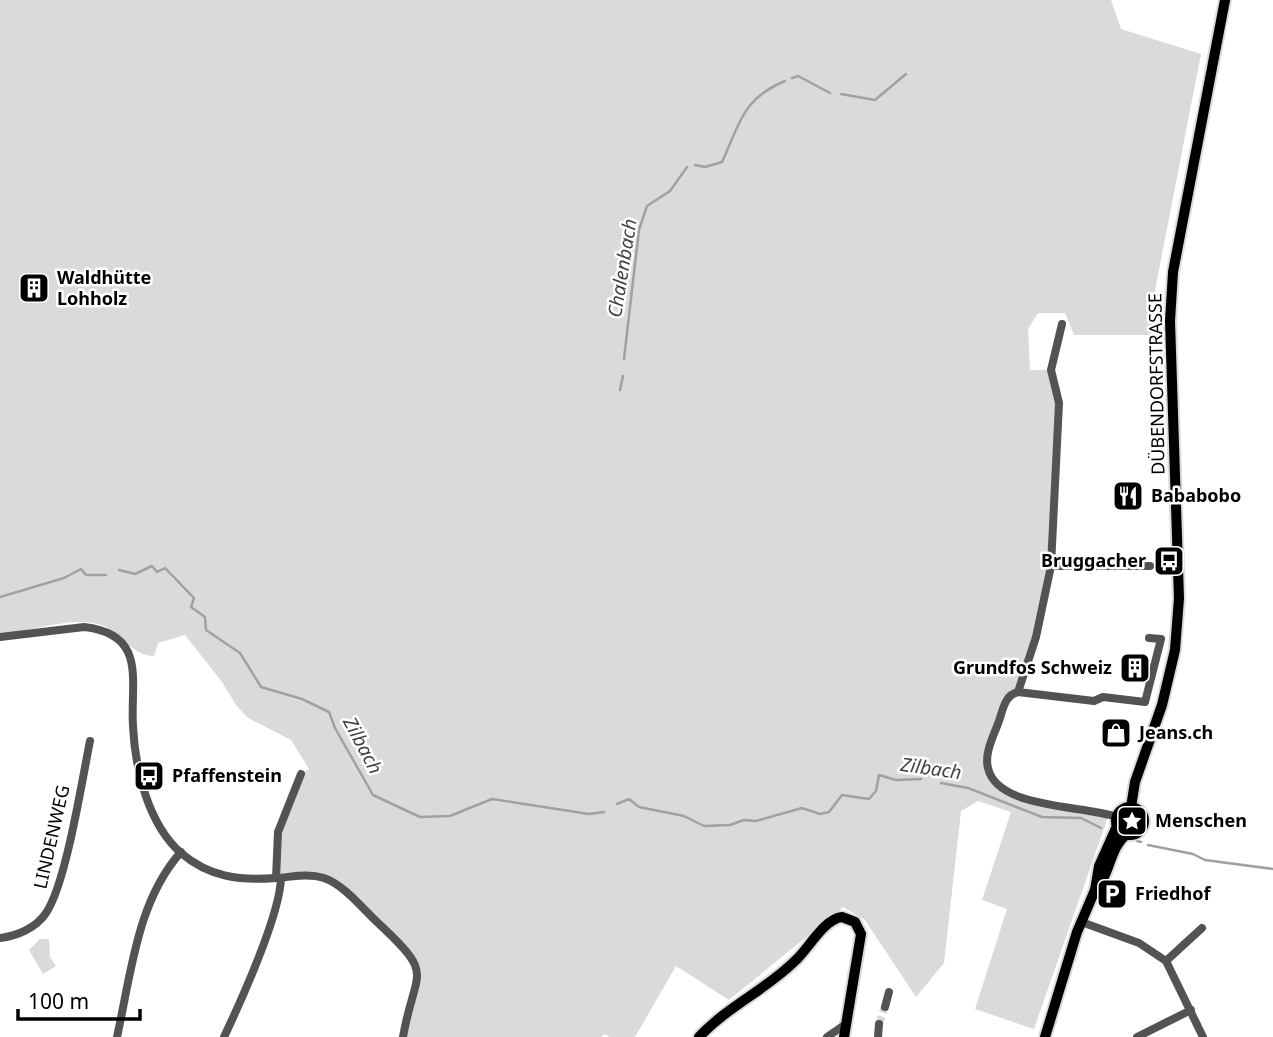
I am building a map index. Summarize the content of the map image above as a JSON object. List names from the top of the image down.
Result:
{
  "streets": {
    "main road": ["DÜBENDORFSTRASSE"],
    "street": ["LINDENWEG"]
  },
  "water": ["Chalenbach", "Zilbach"],
  "places": {
    "building": ["Waldhütte Lohholz", "Grundfos Schweiz"],
    "restaurant": ["Bababobo"],
    "bus stop": ["Bruggacher", "Pfaffenstein"],
    "shop": ["Jeans.ch"],
    "place": ["Menschen"],
    "parking": ["Friedhof"]
  },
  "scale_bar": "100 m"
}
